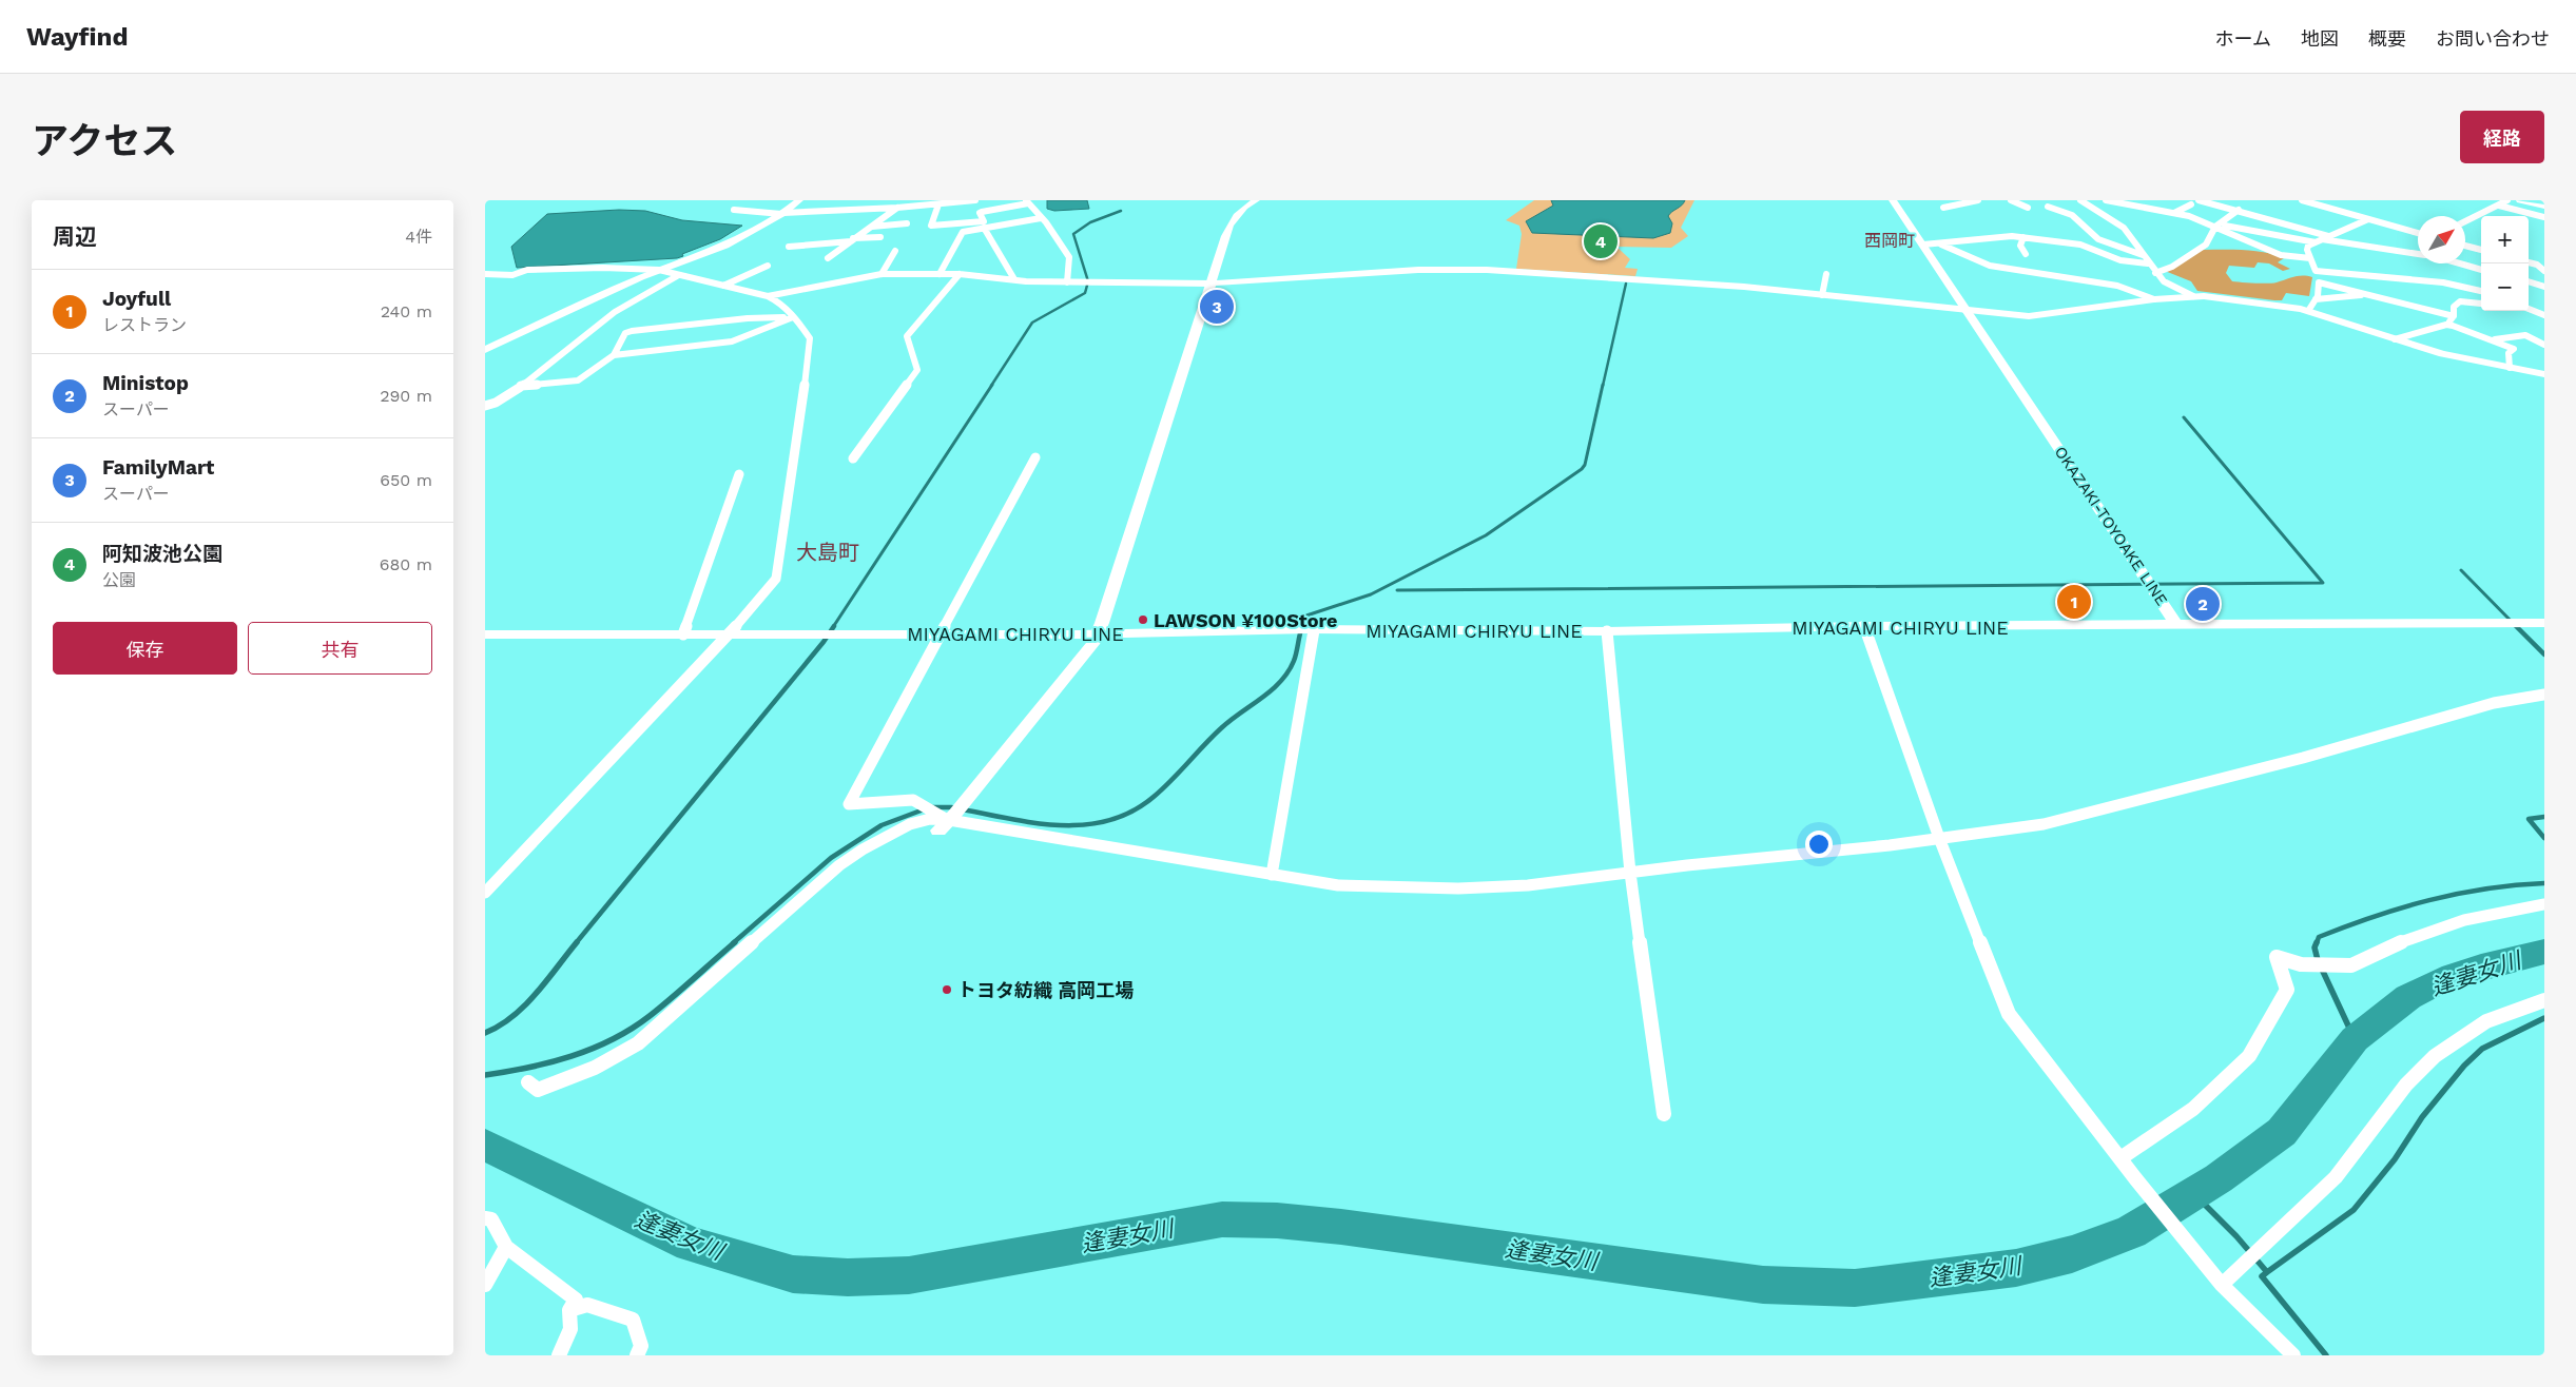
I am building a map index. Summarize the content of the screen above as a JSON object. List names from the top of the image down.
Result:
{
  "streets": {
    "main road": ["OKAZAKI-TOYOAKE LINE", "MIYAGAMI CHIRYU LINE"]
  },
  "crossings": [
    ["OKAZAKI-TOYOAKE LINE", "MIYAGAMI CHIRYU LINE"]
  ],
  "districts": ["西岡町", "大島町"],
  "water": ["逢妻女川"],
  "places": ["LAWSON ¥100Store", "トヨタ紡織 高岡工場"],
  "north": "top right",
  "page": {
    "header": "Wayfind",
    "nav": [
      "ホーム",
      "地図",
      "概要",
      "お問い合わせ"
    ],
    "title": "アクセス",
    "buttons": [
      "経路",
      ["保存", "共有"]
    ],
    "heading": ["周辺", "4件"],
    "map_buttons": ["+", "−"],
    "pins": [
      "4",
      "3",
      "1",
      "2"
    ],
    "list": [
      {
        "mark": "1",
        "name": "Joyfull",
        "note": "レストラン",
        "value": "240 m"
      },
      {
        "mark": "2",
        "name": "Ministop",
        "note": "スーパー",
        "value": "290 m"
      },
      {
        "mark": "3",
        "name": "FamilyMart",
        "note": "スーパー",
        "value": "650 m"
      },
      {
        "mark": "4",
        "name": "阿知波池公園",
        "note": "公園",
        "value": "680 m"
      }
    ]
  }
}
